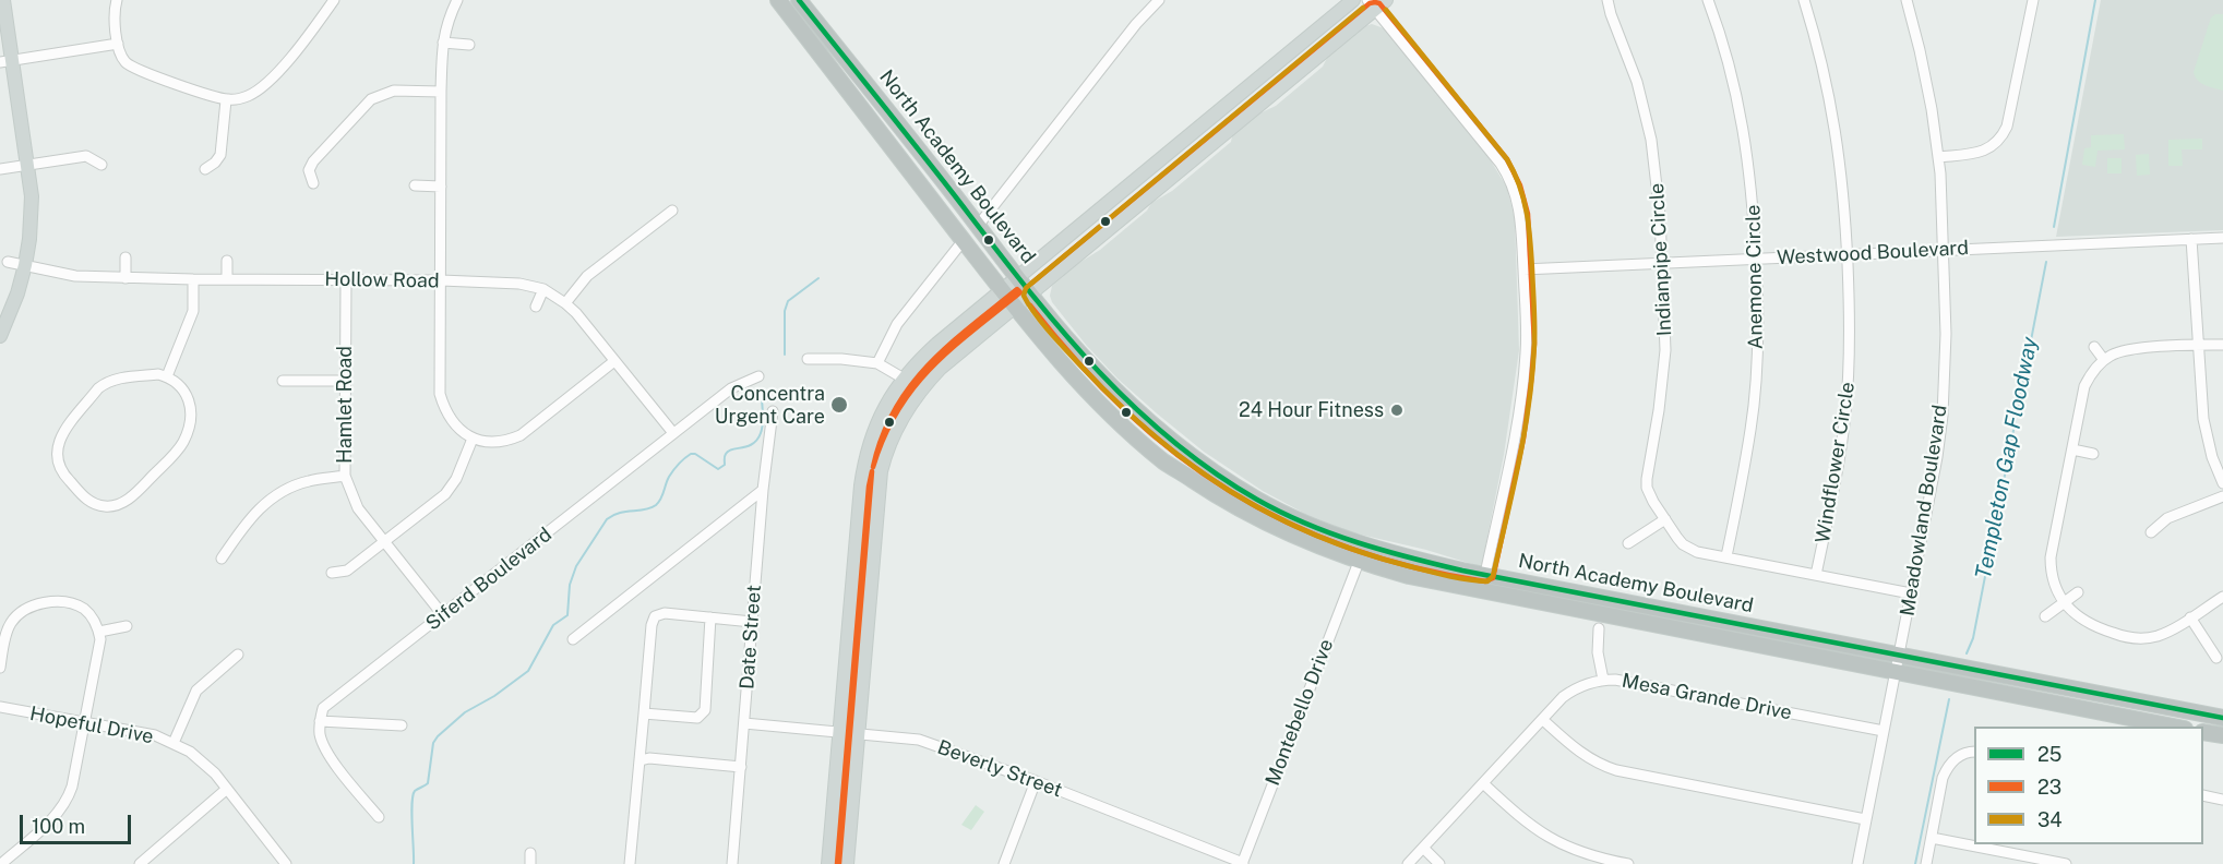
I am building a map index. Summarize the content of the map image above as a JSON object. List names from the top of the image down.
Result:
{
  "streets": {
    "highway": ["North Academy Boulevard"],
    "street": [
      "Westwood Boulevard",
      "Indianpipe Circle",
      "Anemone Circle",
      "Hollow Road",
      "Hamlet Road",
      "Windflower Circle",
      "Meadowland Boulevard",
      "Siferd Boulevard",
      "Date Street",
      "Mesa Grande Drive",
      "Montebello Drive",
      "Hopeful Drive",
      "Beverly Street"
    ]
  },
  "crossings": [
    ["North Academy Boulevard", "Meadowland Boulevard"],
    ["North Academy Boulevard", "Montebello Drive"],
    ["Westwood Boulevard", "Indianpipe Circle"],
    ["Westwood Boulevard", "Anemone Circle"],
    ["Westwood Boulevard", "Windflower Circle"],
    ["Westwood Boulevard", "Meadowland Boulevard"],
    ["Indianpipe Circle", "Anemone Circle"],
    ["Indianpipe Circle", "Windflower Circle"],
    ["Indianpipe Circle", "Meadowland Boulevard"],
    ["Hollow Road", "Hamlet Road"],
    ["Hollow Road", "Siferd Boulevard"],
    ["Hamlet Road", "Siferd Boulevard"],
    ["Meadowland Boulevard", "Mesa Grande Drive"],
    ["Date Street", "Beverly Street"],
    ["Montebello Drive", "Beverly Street"]
  ],
  "water": ["Templeton Gap Floodway"],
  "places": ["Concentra Urgent Care", "24 Hour Fitness"],
  "lines": ["transit line 25", "transit line 23", "transit line 34"],
  "legend": ["25", "23", "34"],
  "scale_bar": "100 m"
}
